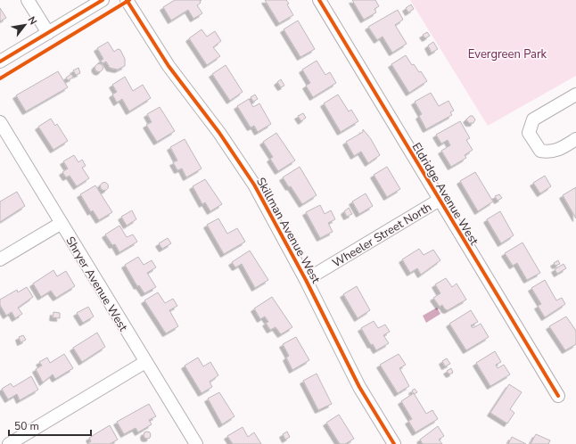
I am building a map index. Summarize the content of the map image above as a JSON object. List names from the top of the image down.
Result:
{
  "streets": {
    "street": [
      "Eldridge Avenue West",
      "Skillman Avenue West",
      "Wheeler Street North",
      "Shryer Avenue West"
    ]
  },
  "crossings": [
    ["Eldridge Avenue West", "Wheeler Street North"],
    ["Skillman Avenue West", "Wheeler Street North"]
  ],
  "parks": ["Evergreen Park"],
  "scale_bar": "50 m",
  "north": "top right"
}
